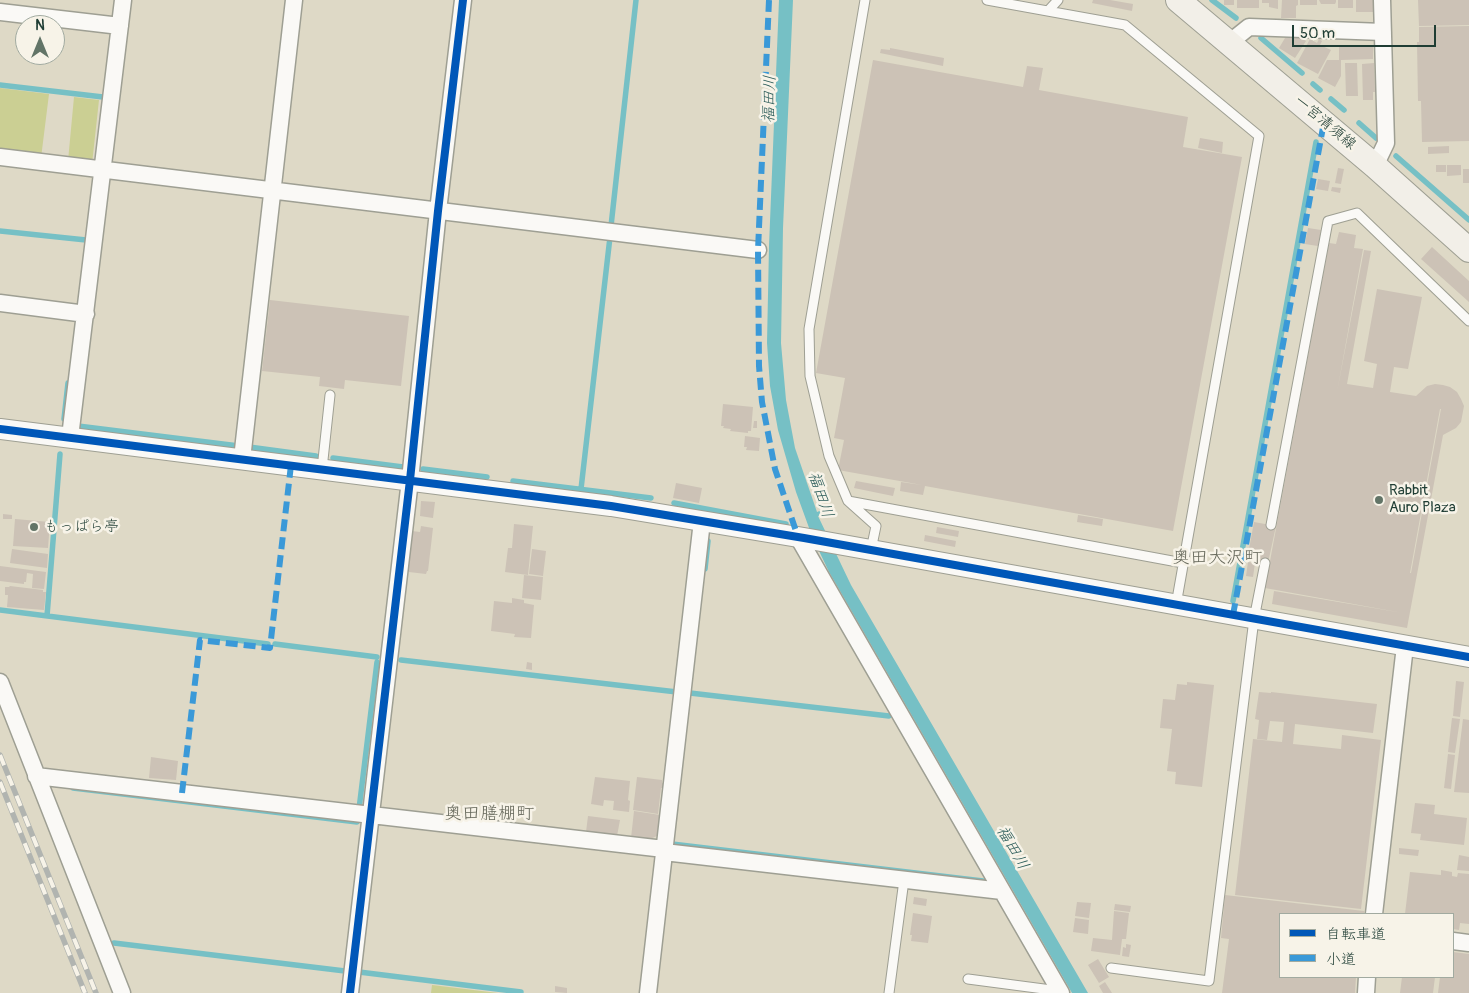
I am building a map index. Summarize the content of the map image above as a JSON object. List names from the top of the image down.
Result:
{
  "streets": {
    "main road": ["一宮清須線"]
  },
  "districts": ["奥田大沢町", "奥田膳棚町"],
  "water": ["福田川"],
  "places": ["Rabbit Auro Plaza", "もっぱら亭"],
  "legend": ["自転車道", "小道"],
  "scale_bar": "50 m",
  "north": "top"
}
